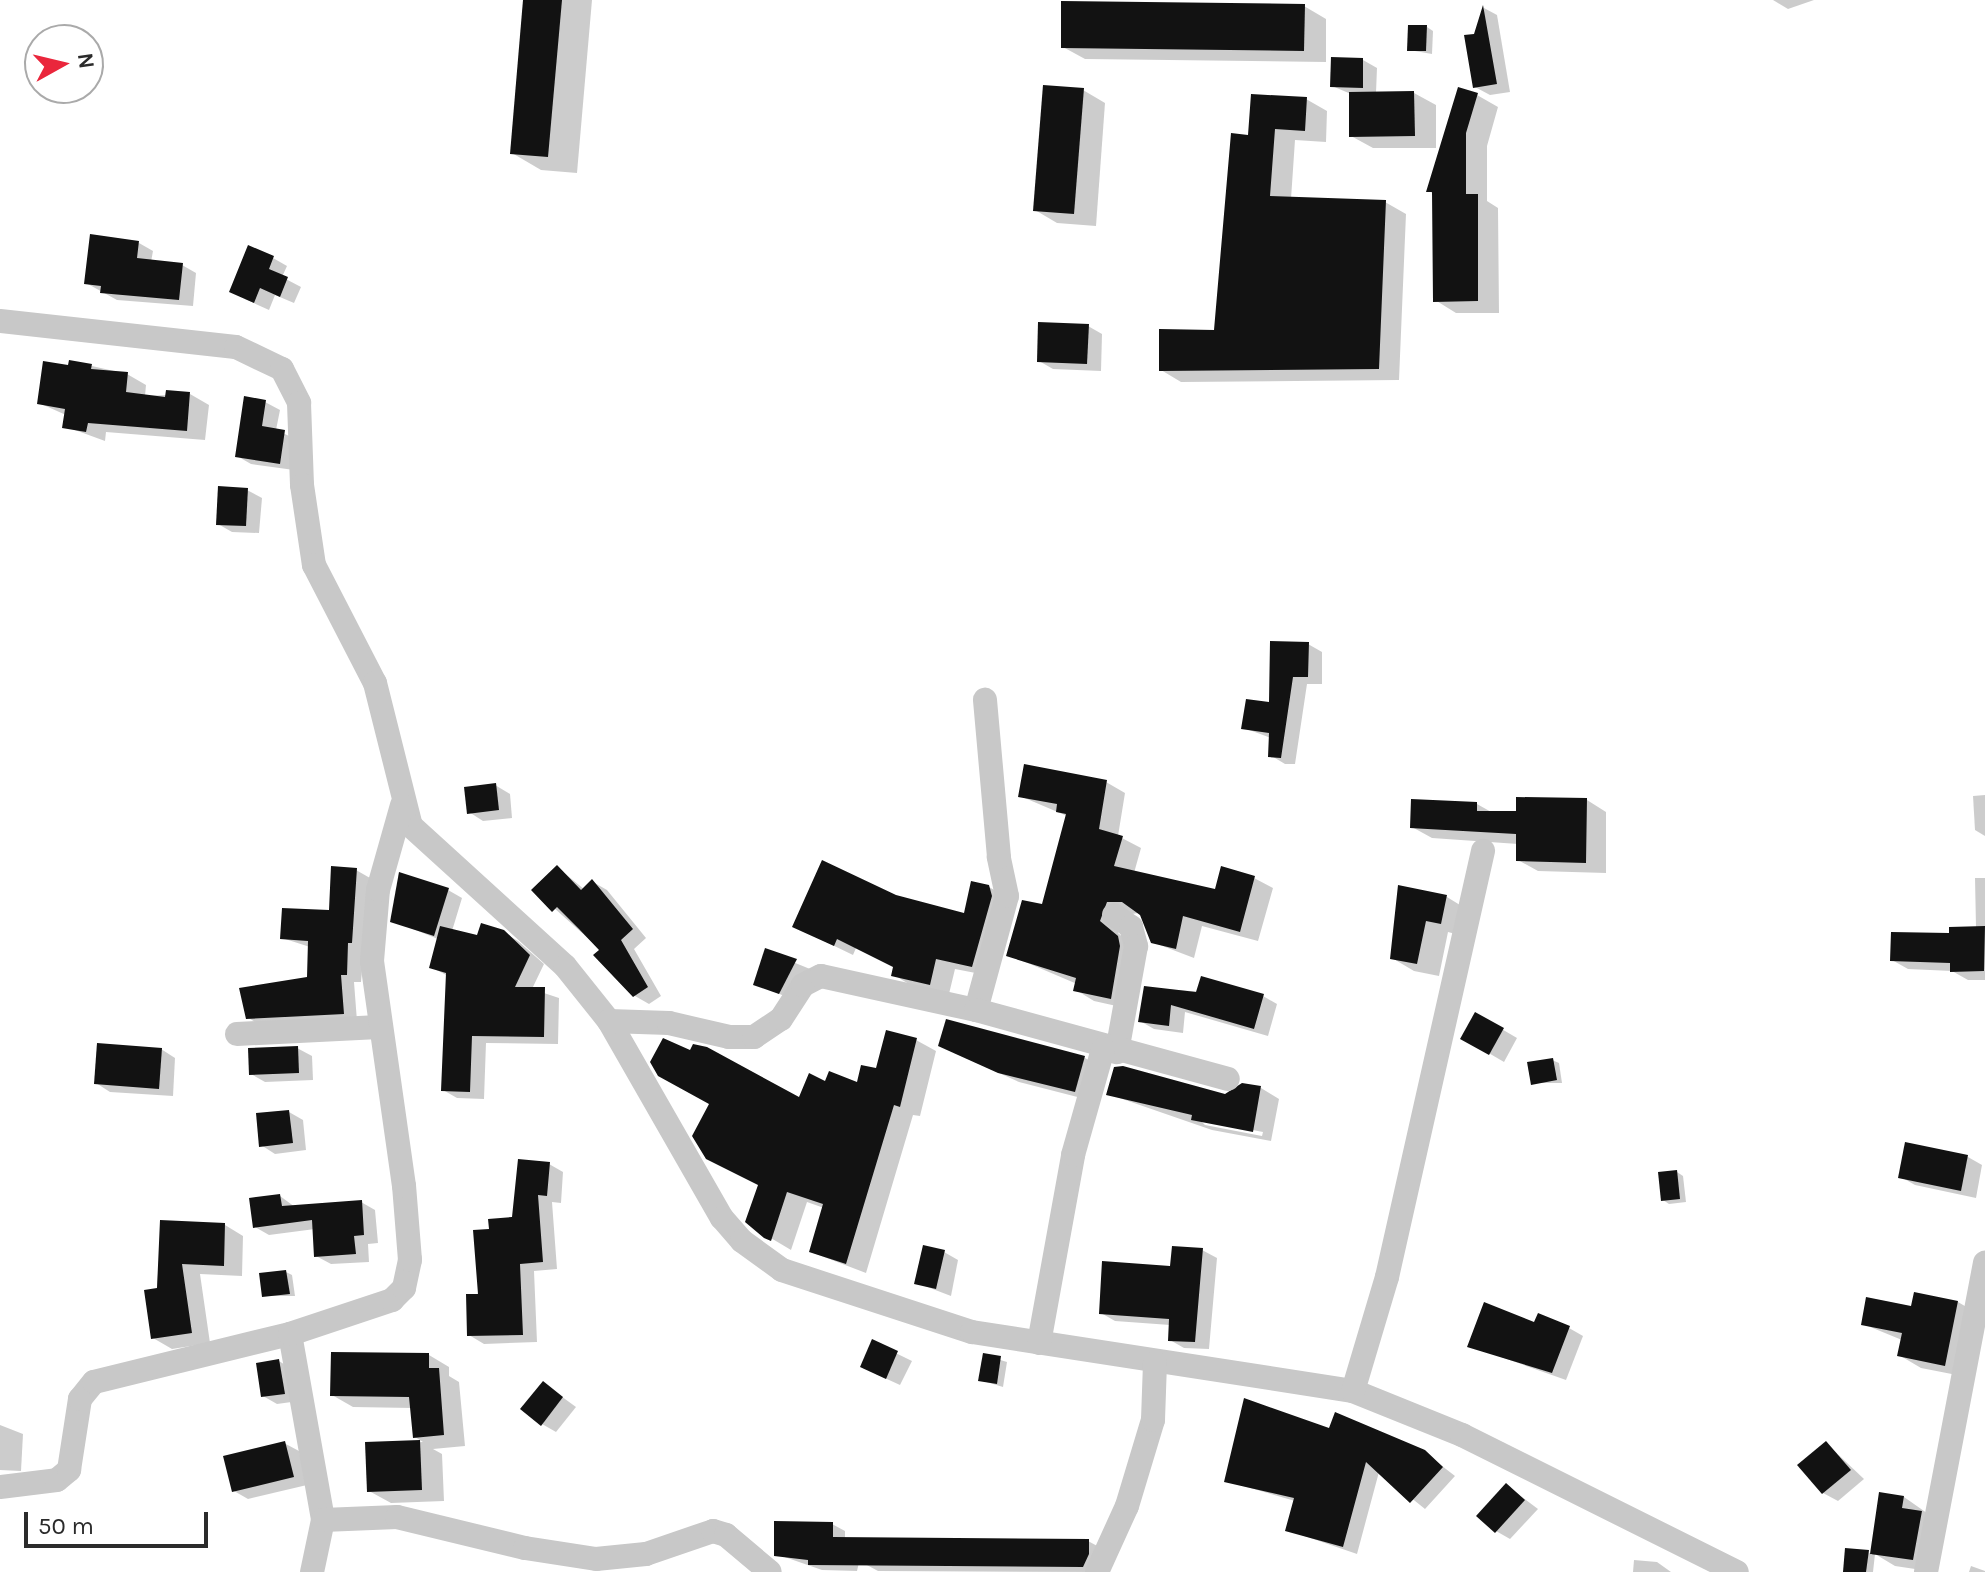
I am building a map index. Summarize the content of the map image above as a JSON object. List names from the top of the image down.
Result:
{
  "scale_bar": "50 m",
  "north": "right"
}
